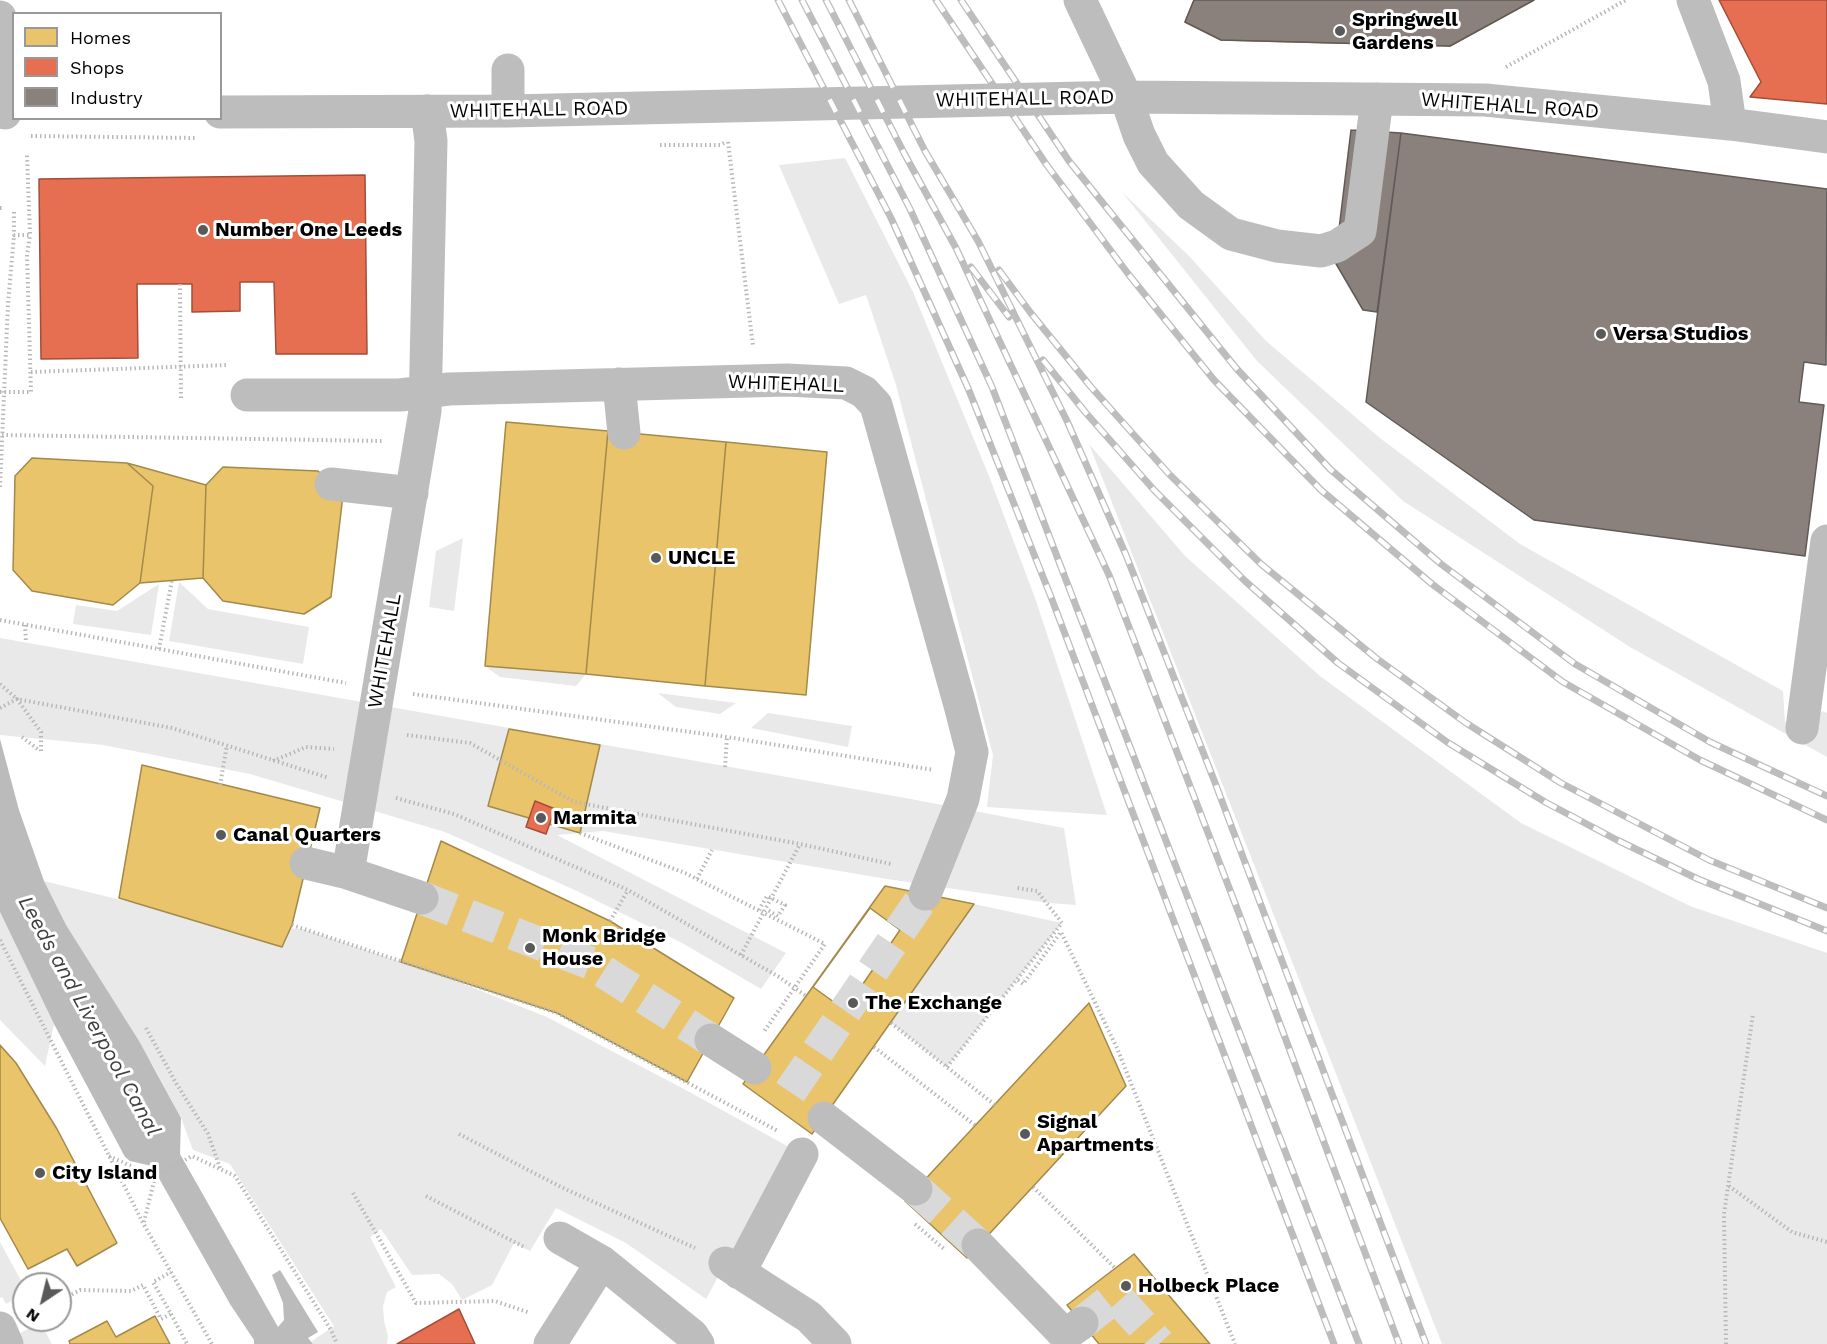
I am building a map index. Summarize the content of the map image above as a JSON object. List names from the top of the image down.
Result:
{
  "streets": {
    "street": ["WHITEHALL ROAD", "WHITEHALL"]
  },
  "crossings": [
    ["WHITEHALL ROAD", "WHITEHALL"]
  ],
  "water": ["Leeds and Liverpool Canal"],
  "places": [
    "Springwell Gardens",
    "Number One Leeds",
    "Versa Studios",
    "UNCLE",
    "Marmita",
    "Canal Quarters",
    "Monk Bridge House",
    "The Exchange",
    "Signal Apartments",
    "City Island",
    "Holbeck Place"
  ],
  "legend": ["Homes", "Shops", "Industry"],
  "north": "bottom left"
}
